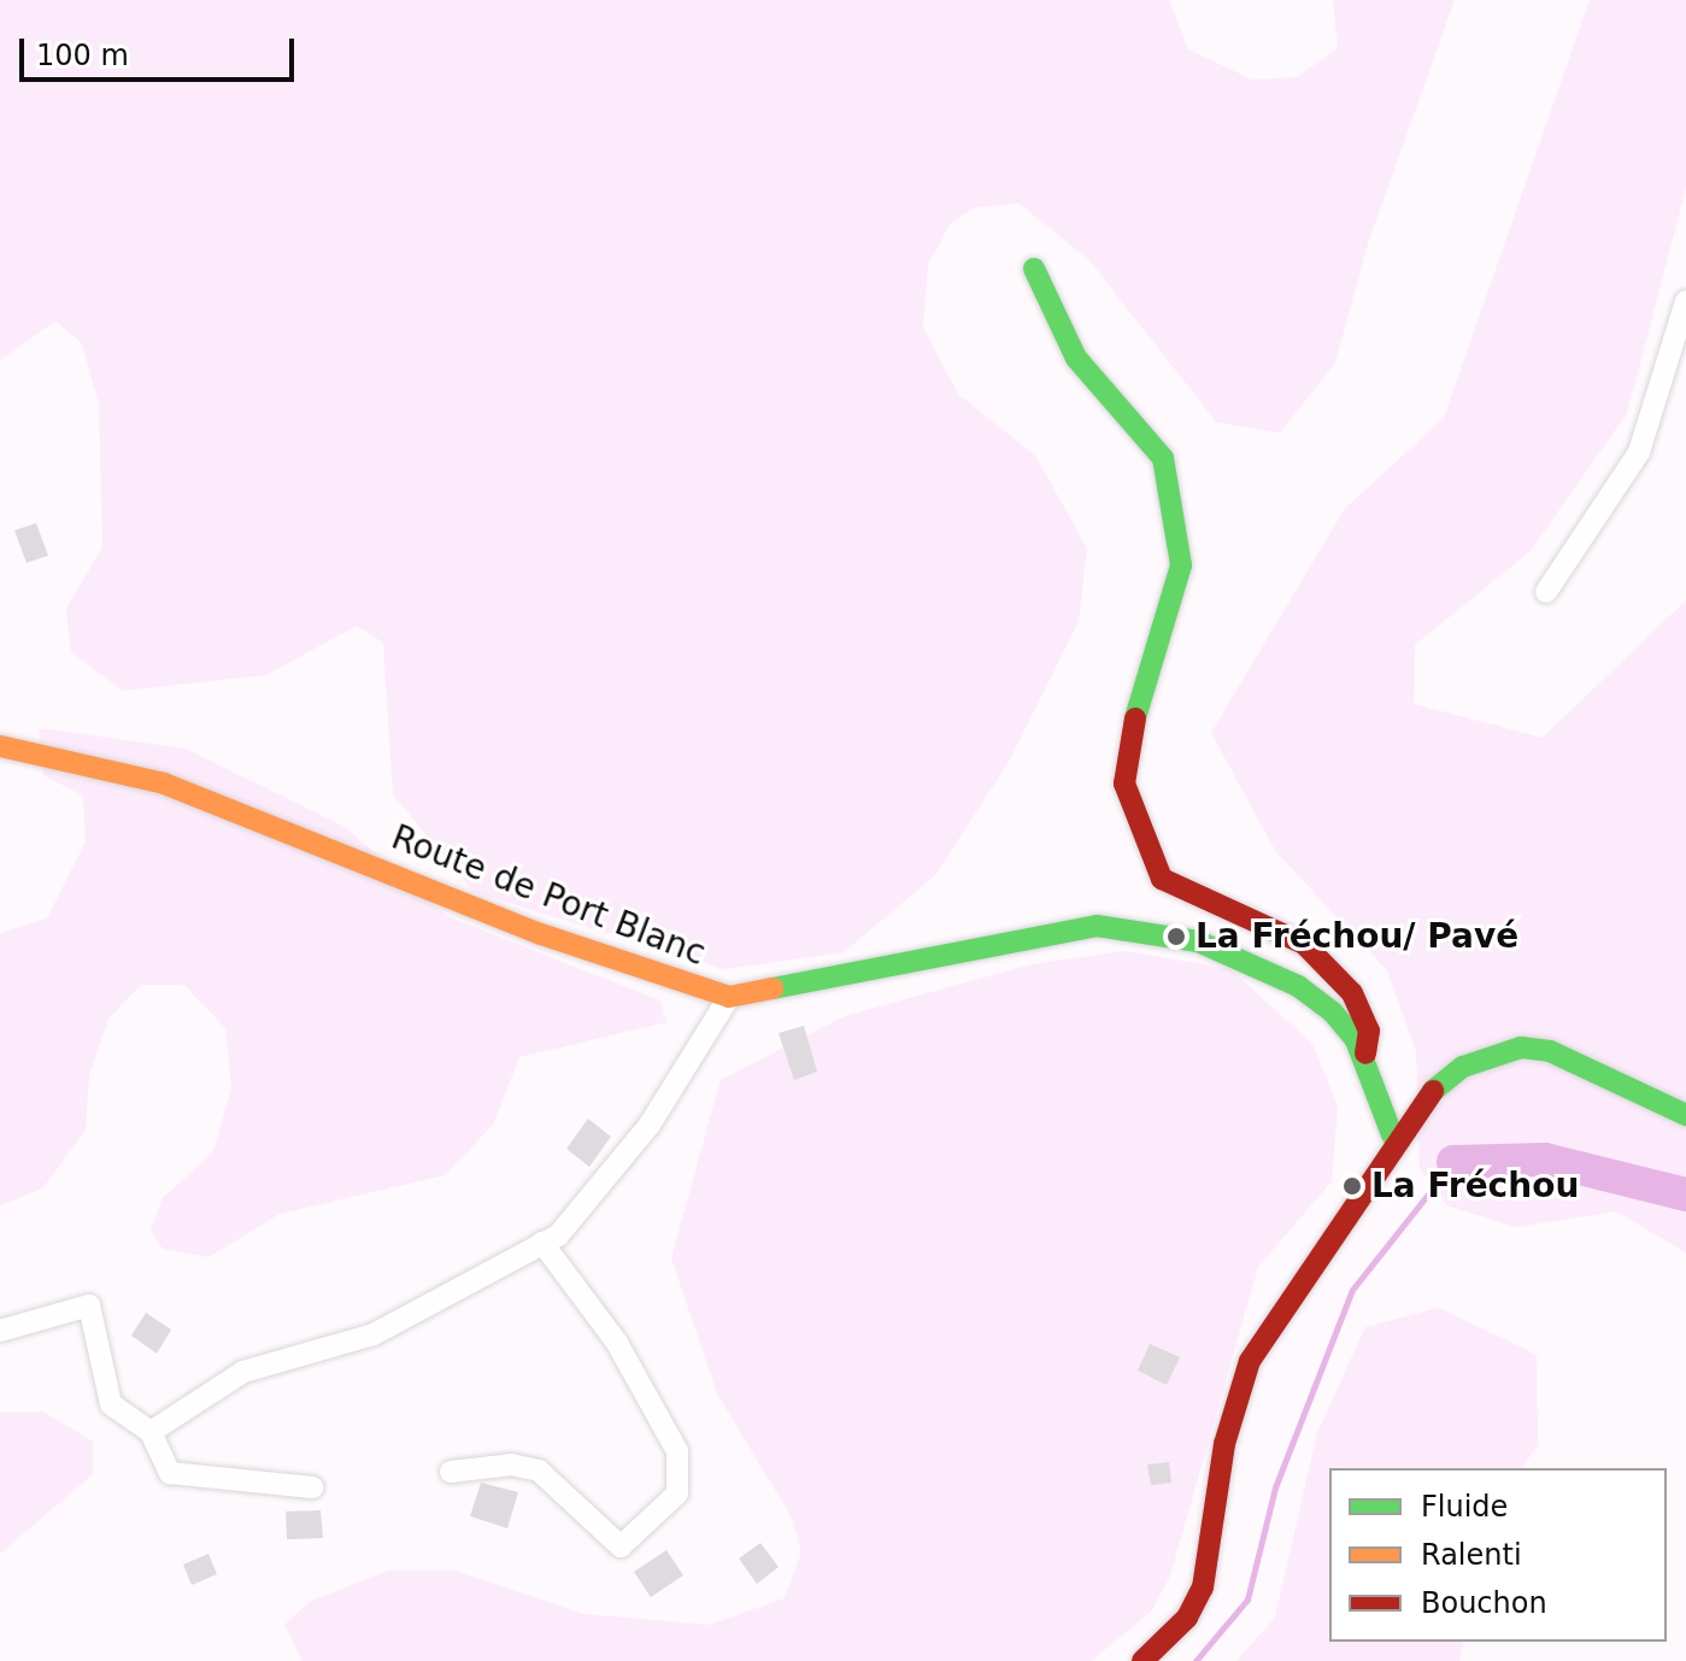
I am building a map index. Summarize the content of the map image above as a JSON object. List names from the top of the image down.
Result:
{
  "streets": {
    "street": ["Route de Port Blanc"]
  },
  "places": ["La Fréchou/ Pavé", "La Fréchou"],
  "legend": ["Fluide", "Ralenti", "Bouchon"],
  "scale_bar": "100 m"
}
